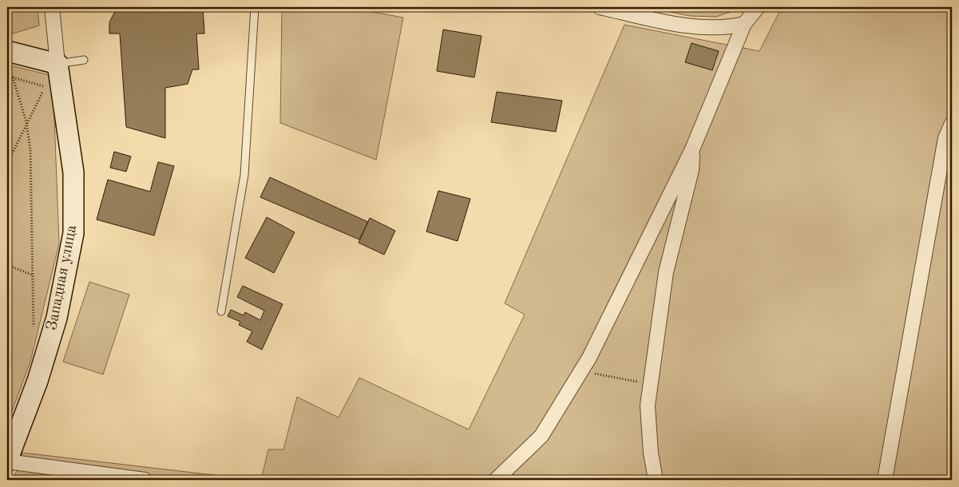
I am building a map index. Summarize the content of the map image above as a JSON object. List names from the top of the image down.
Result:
{
  "streets": {
    "street": ["Западная улица"]
  }
}
